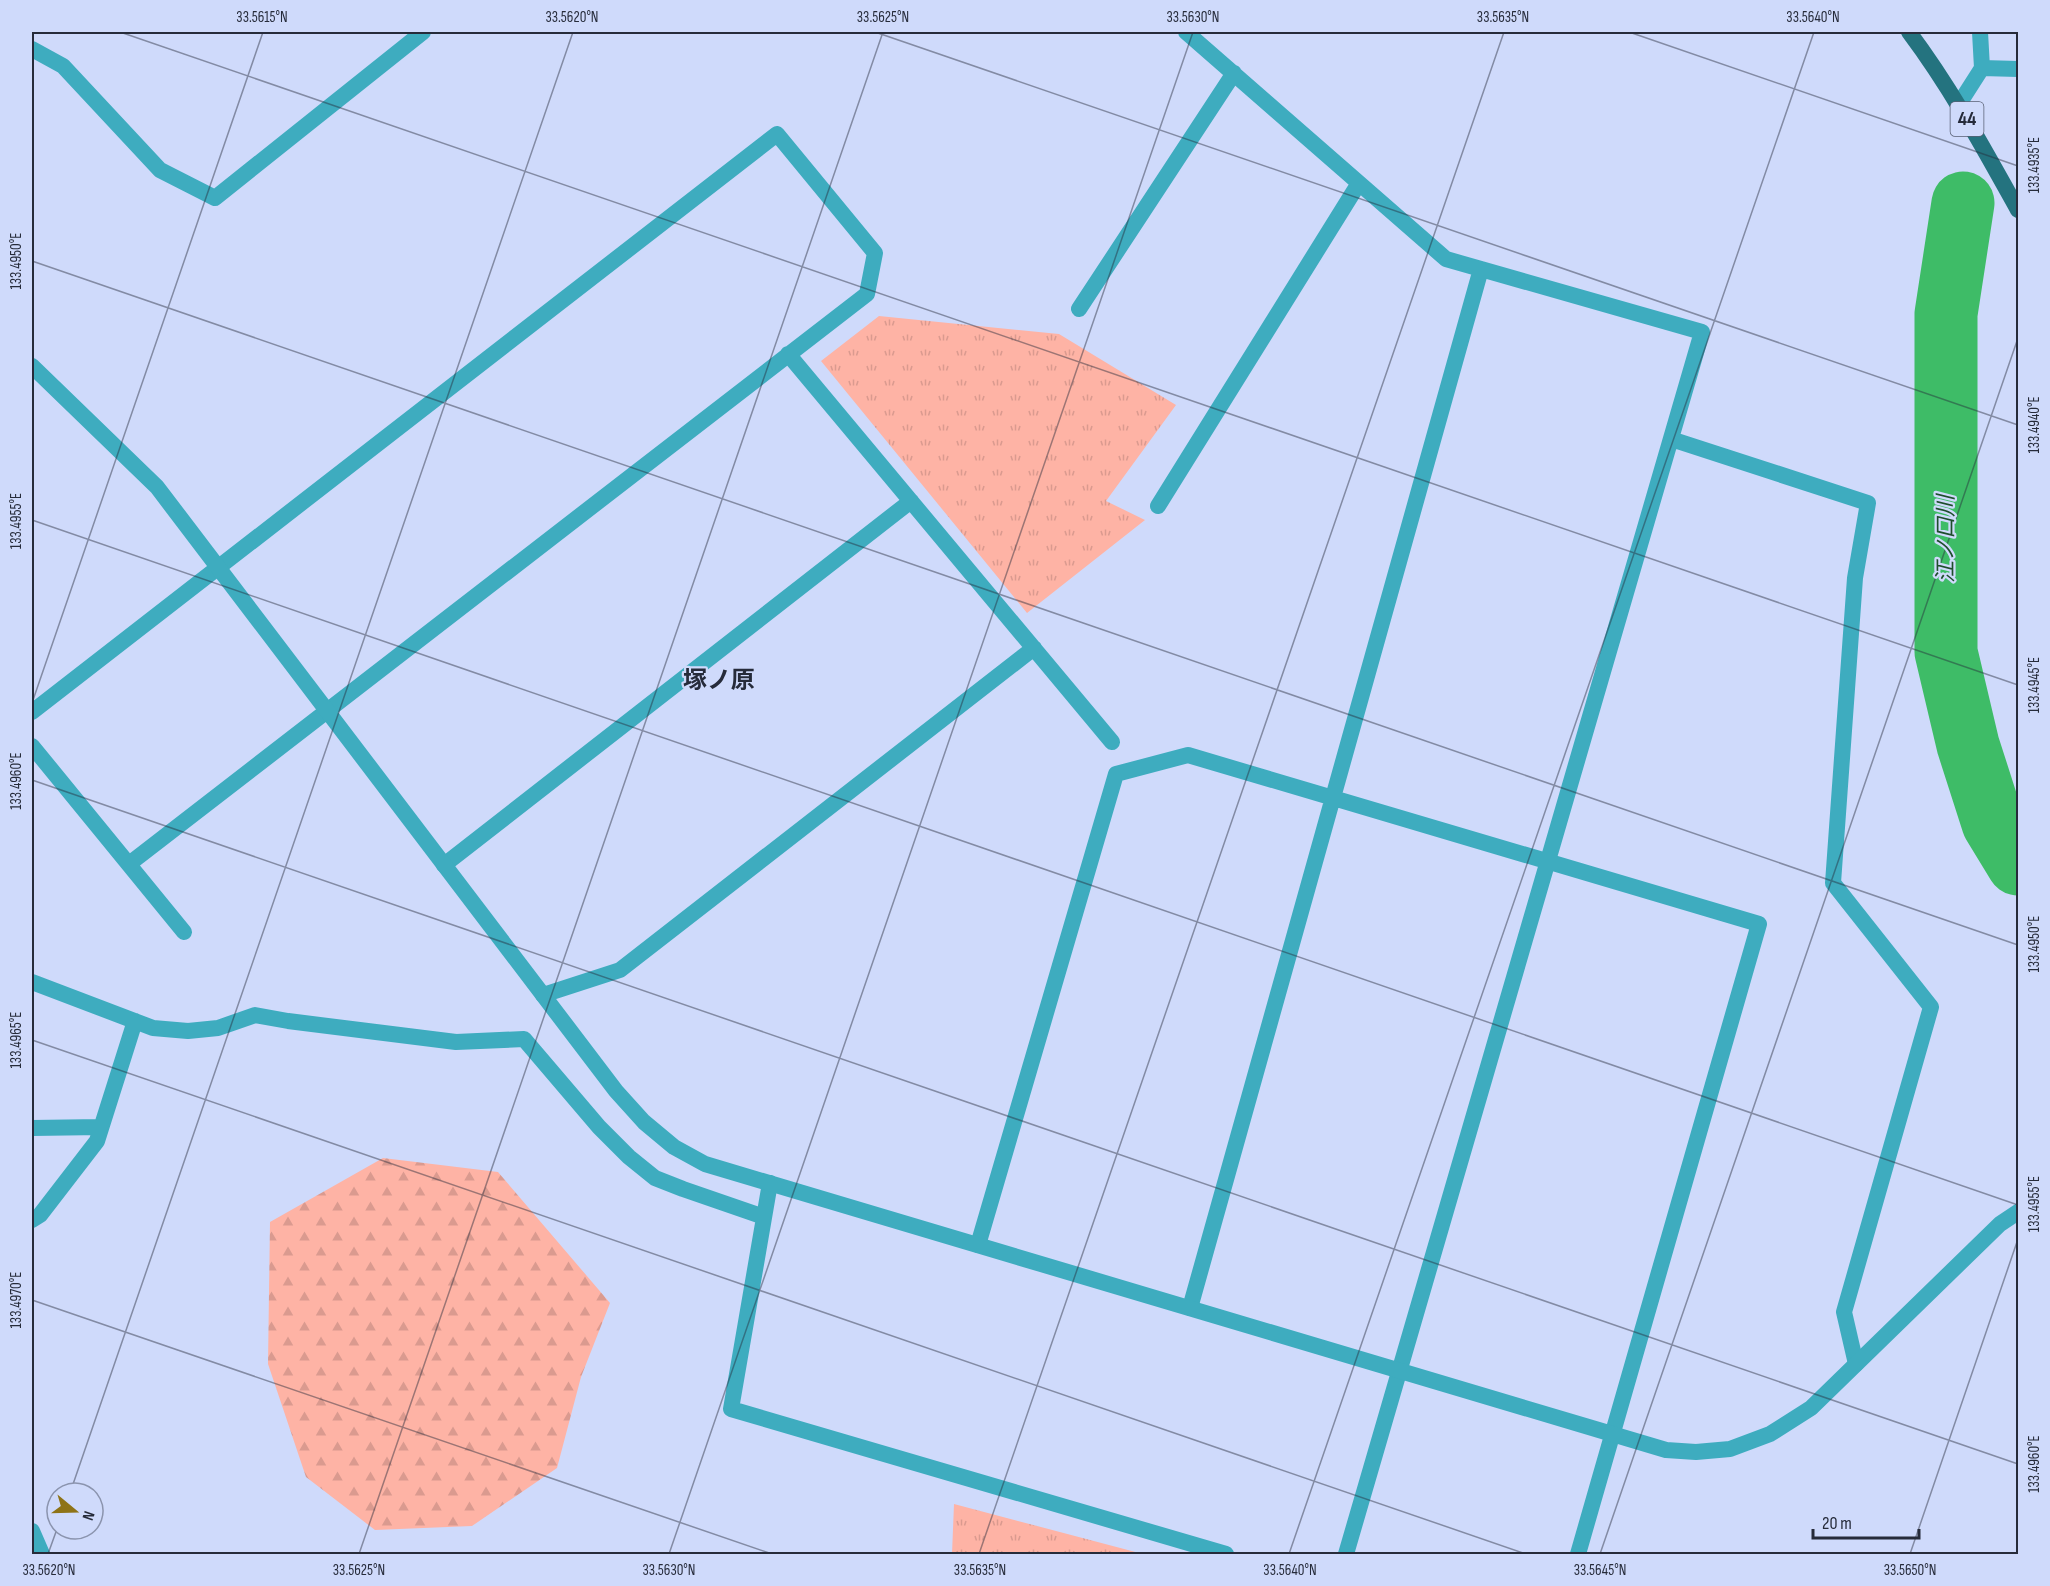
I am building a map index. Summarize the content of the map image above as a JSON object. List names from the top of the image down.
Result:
{
  "streets": {
    "main road": ["44"]
  },
  "districts": ["塚ノ原"],
  "water": ["江ノ口川"],
  "scale_bar": "20 m",
  "north": "right",
  "coordinates": [
    "33.5615°N",
    "33.5620°N",
    "33.5625°N",
    "33.5630°N",
    "33.5635°N",
    "33.5640°N",
    "133.4935°E",
    "133.4950°E",
    "133.4940°E",
    "133.4955°E",
    "133.4945°E",
    "133.4960°E",
    "133.4965°E",
    "133.4970°E",
    "33.5645°N",
    "33.5650°N"
  ]
}
